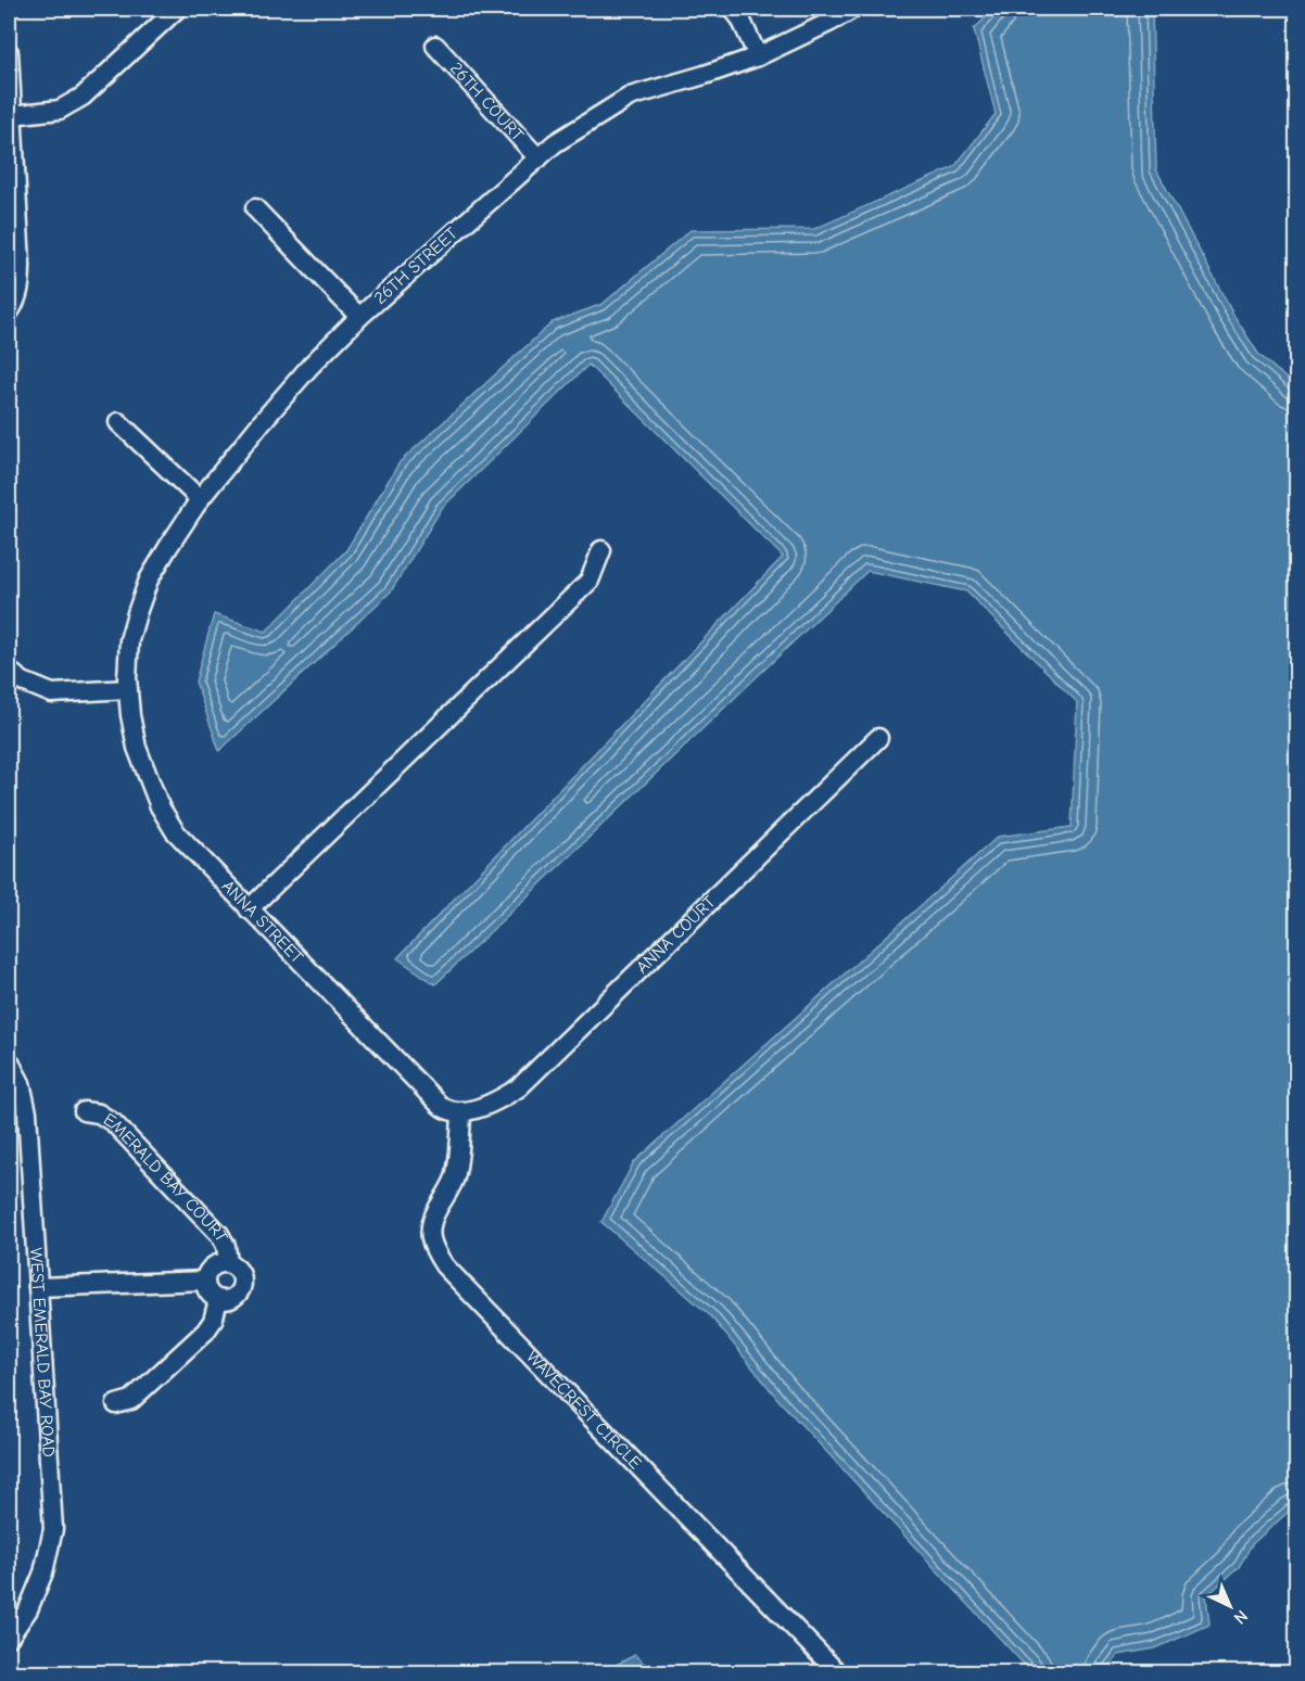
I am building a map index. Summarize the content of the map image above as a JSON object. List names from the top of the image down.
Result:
{
  "streets": {
    "street": [
      "26TH COURT",
      "26TH STREET",
      "ANNA STREET",
      "ANNA COURT",
      "EMERALD BAY COURT",
      "WEST EMERALD BAY ROAD",
      "WAVECREST CIRCLE"
    ]
  },
  "crossings": [
    ["26TH COURT", "26TH STREET"],
    ["26TH STREET", "ANNA STREET"],
    ["ANNA STREET", "ANNA COURT"],
    ["ANNA STREET", "WAVECREST CIRCLE"],
    ["ANNA COURT", "WAVECREST CIRCLE"]
  ],
  "north": "bottom right"
}
